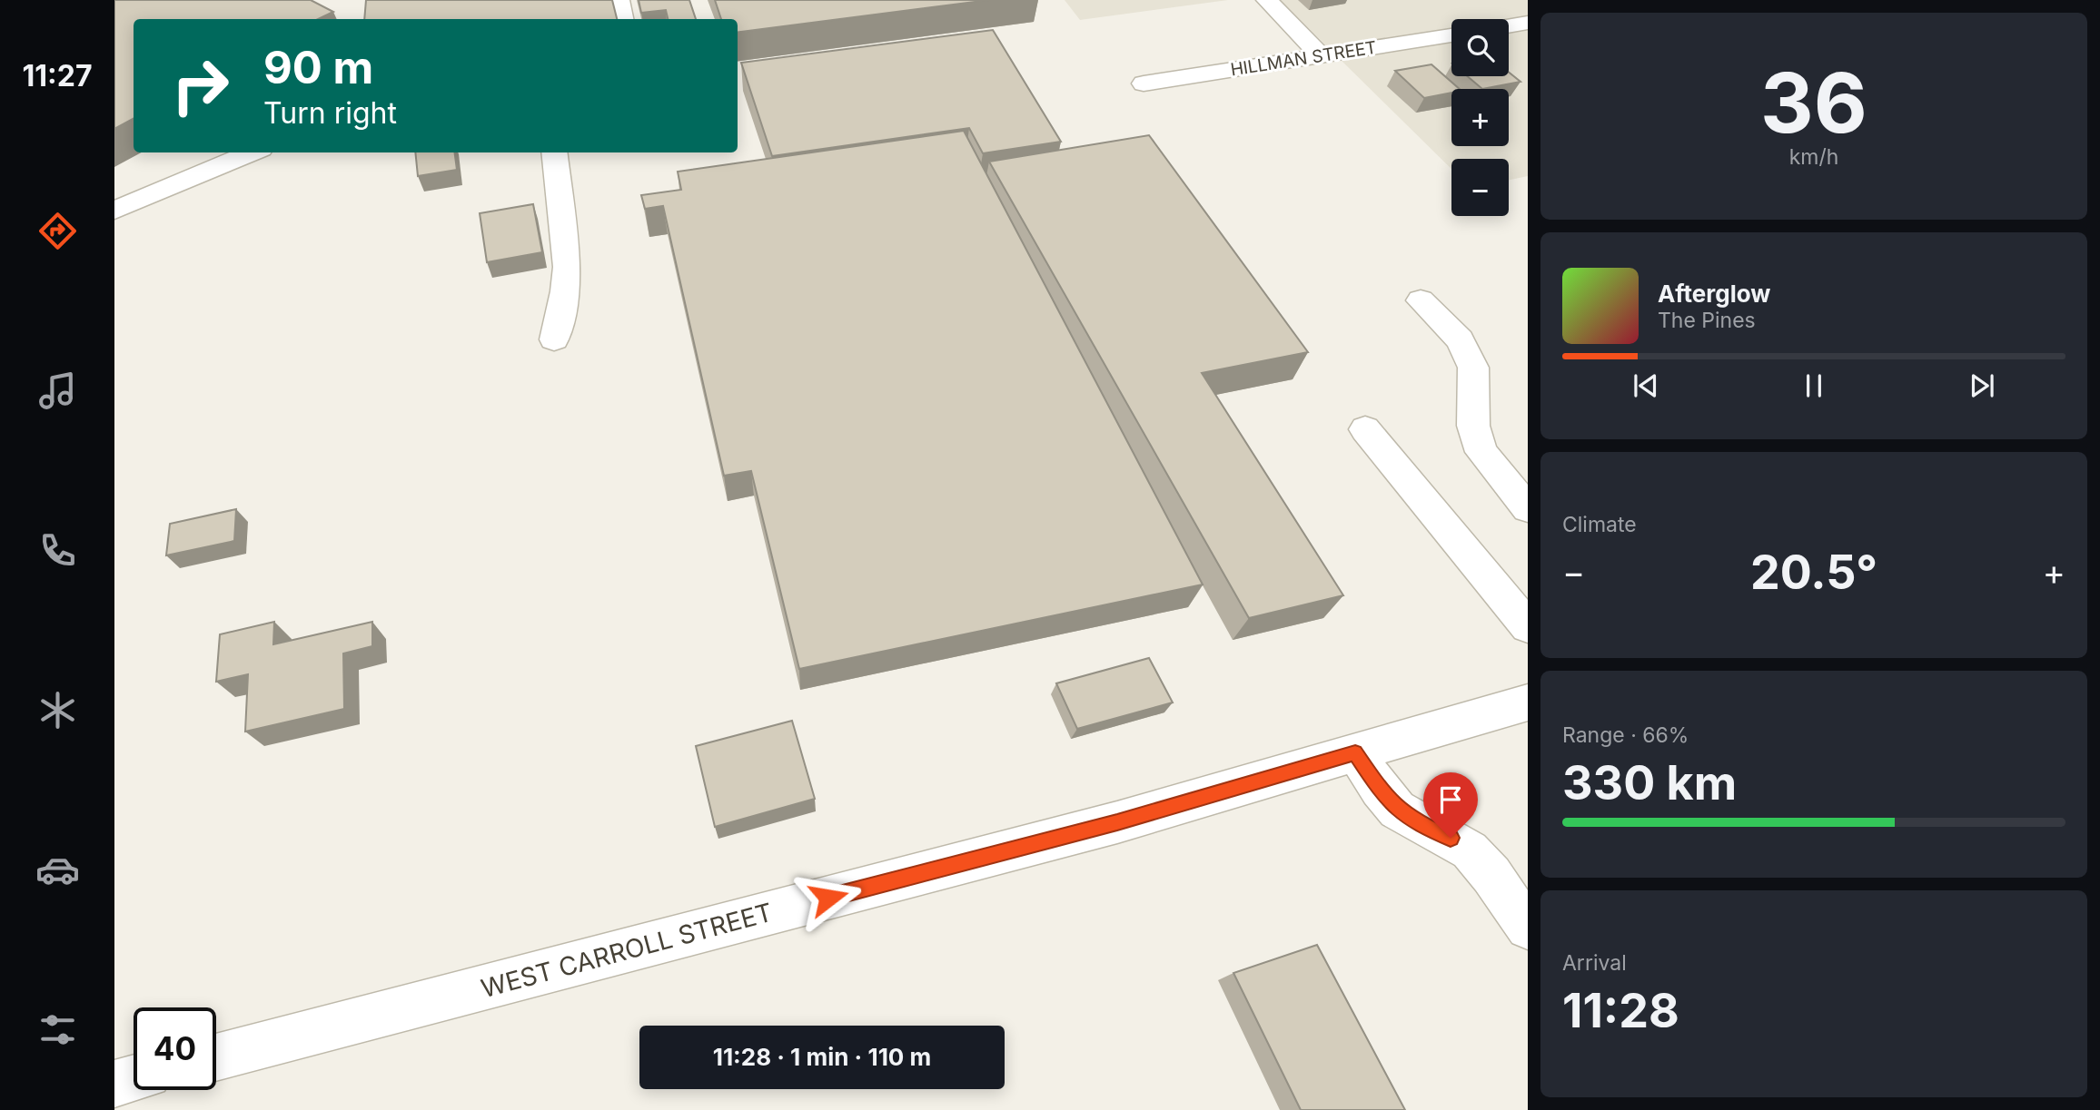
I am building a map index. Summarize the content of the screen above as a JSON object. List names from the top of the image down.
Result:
{
  "streets": {
    "street": ["HILLMAN STREET", "WEST CARROLL STREET"]
  },
  "page": {
    "tabs": "11:27",
    "tile": [
      ["36", "km/h"],
      "Climate",
      ["Range · 66%", "330 km"],
      ["Arrival", "11:28"]
    ],
    "map_buttons": ["+", "−"],
    "turn": ["90 m", "Turn right"],
    "song": ["Afterglow", "The Pines"],
    "heat": ["−", "20.5°", "+"],
    "limit": "40",
    "trip": "11:28 · 1 min · 110 m"
  }
}
